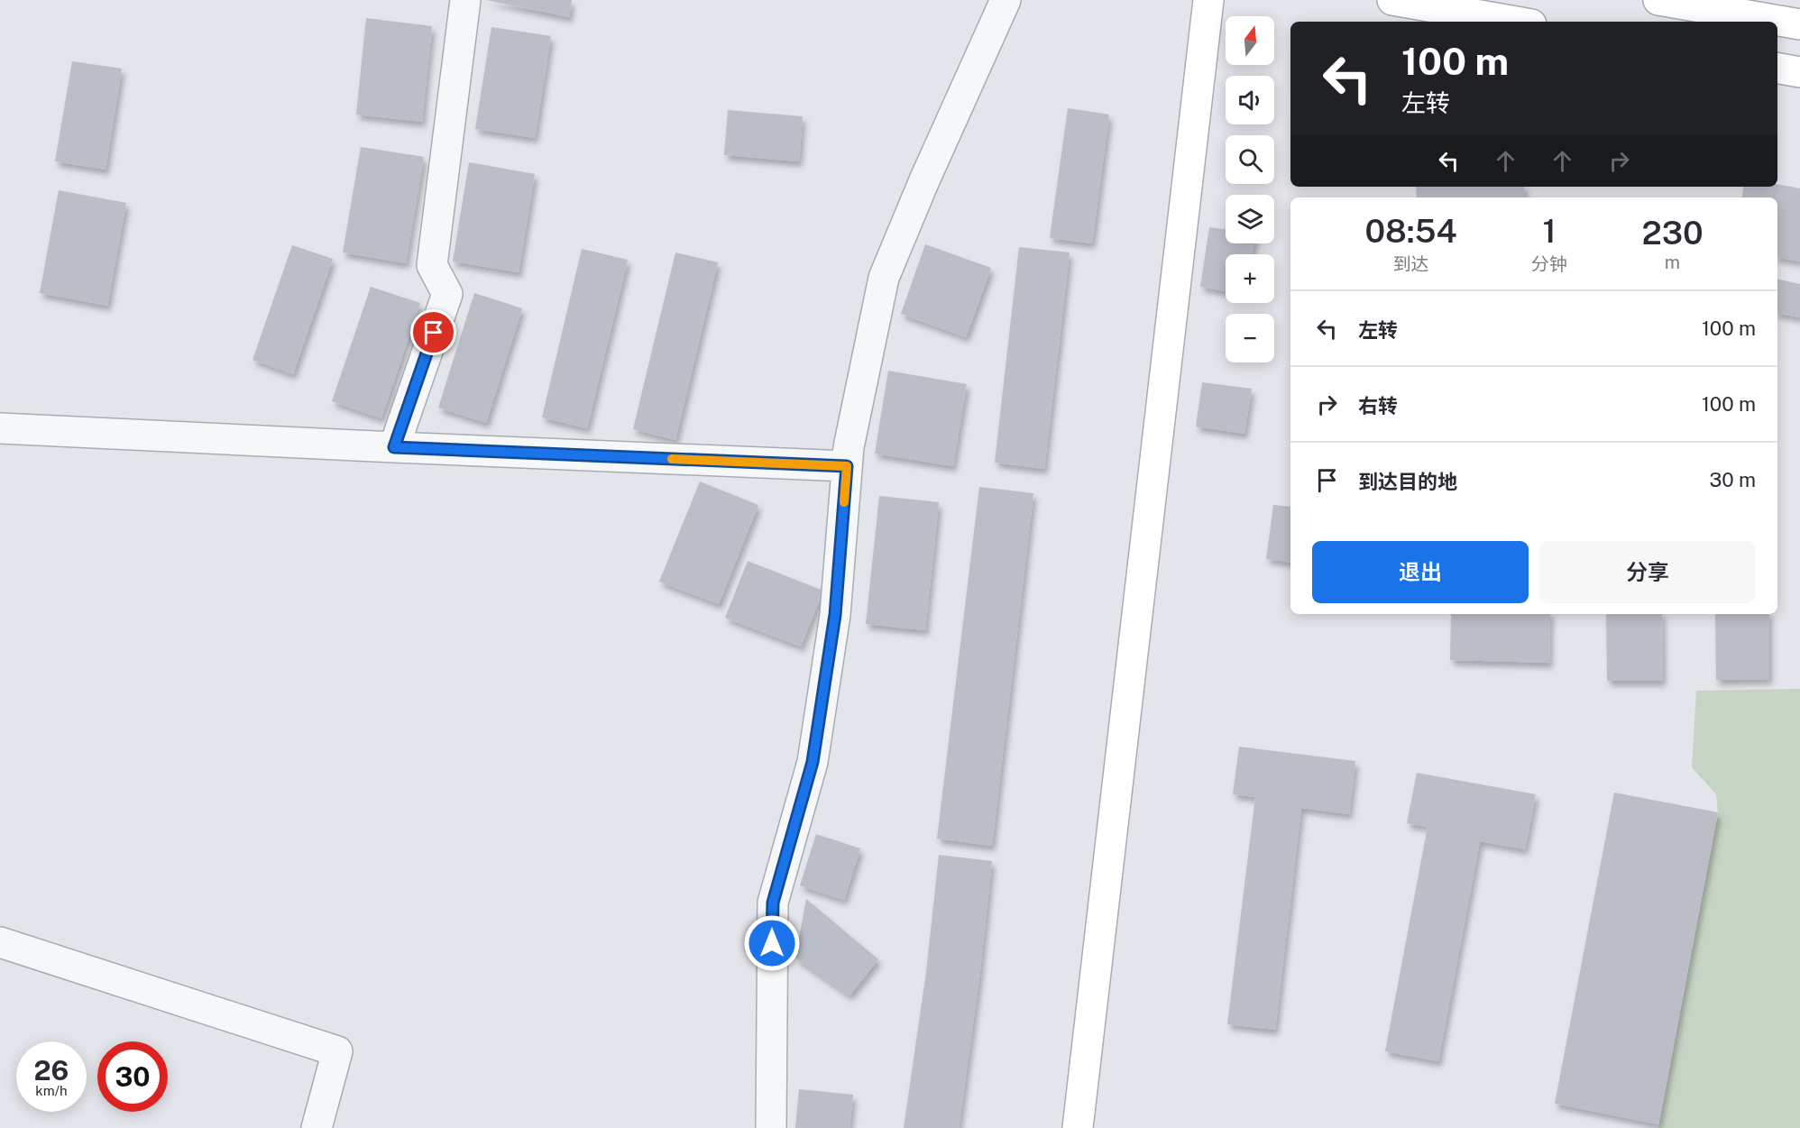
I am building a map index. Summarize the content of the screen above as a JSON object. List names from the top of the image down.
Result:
{
  "north": "top",
  "page": {
    "map_buttons": ["+", "−"],
    "turn": ["100 m", "左转"],
    "eta": [
      "08:54",
      "到达",
      "1",
      "分钟",
      "230",
      "m"
    ],
    "list": [
      {
        "name": "左转",
        "value": "100 m"
      },
      {
        "name": "右转",
        "value": "100 m"
      },
      {
        "name": "到达目的地",
        "value": "30 m"
      }
    ],
    "buttons": ["退出", "分享"],
    "speed": "26 km/h",
    "limit": "30"
  }
}
